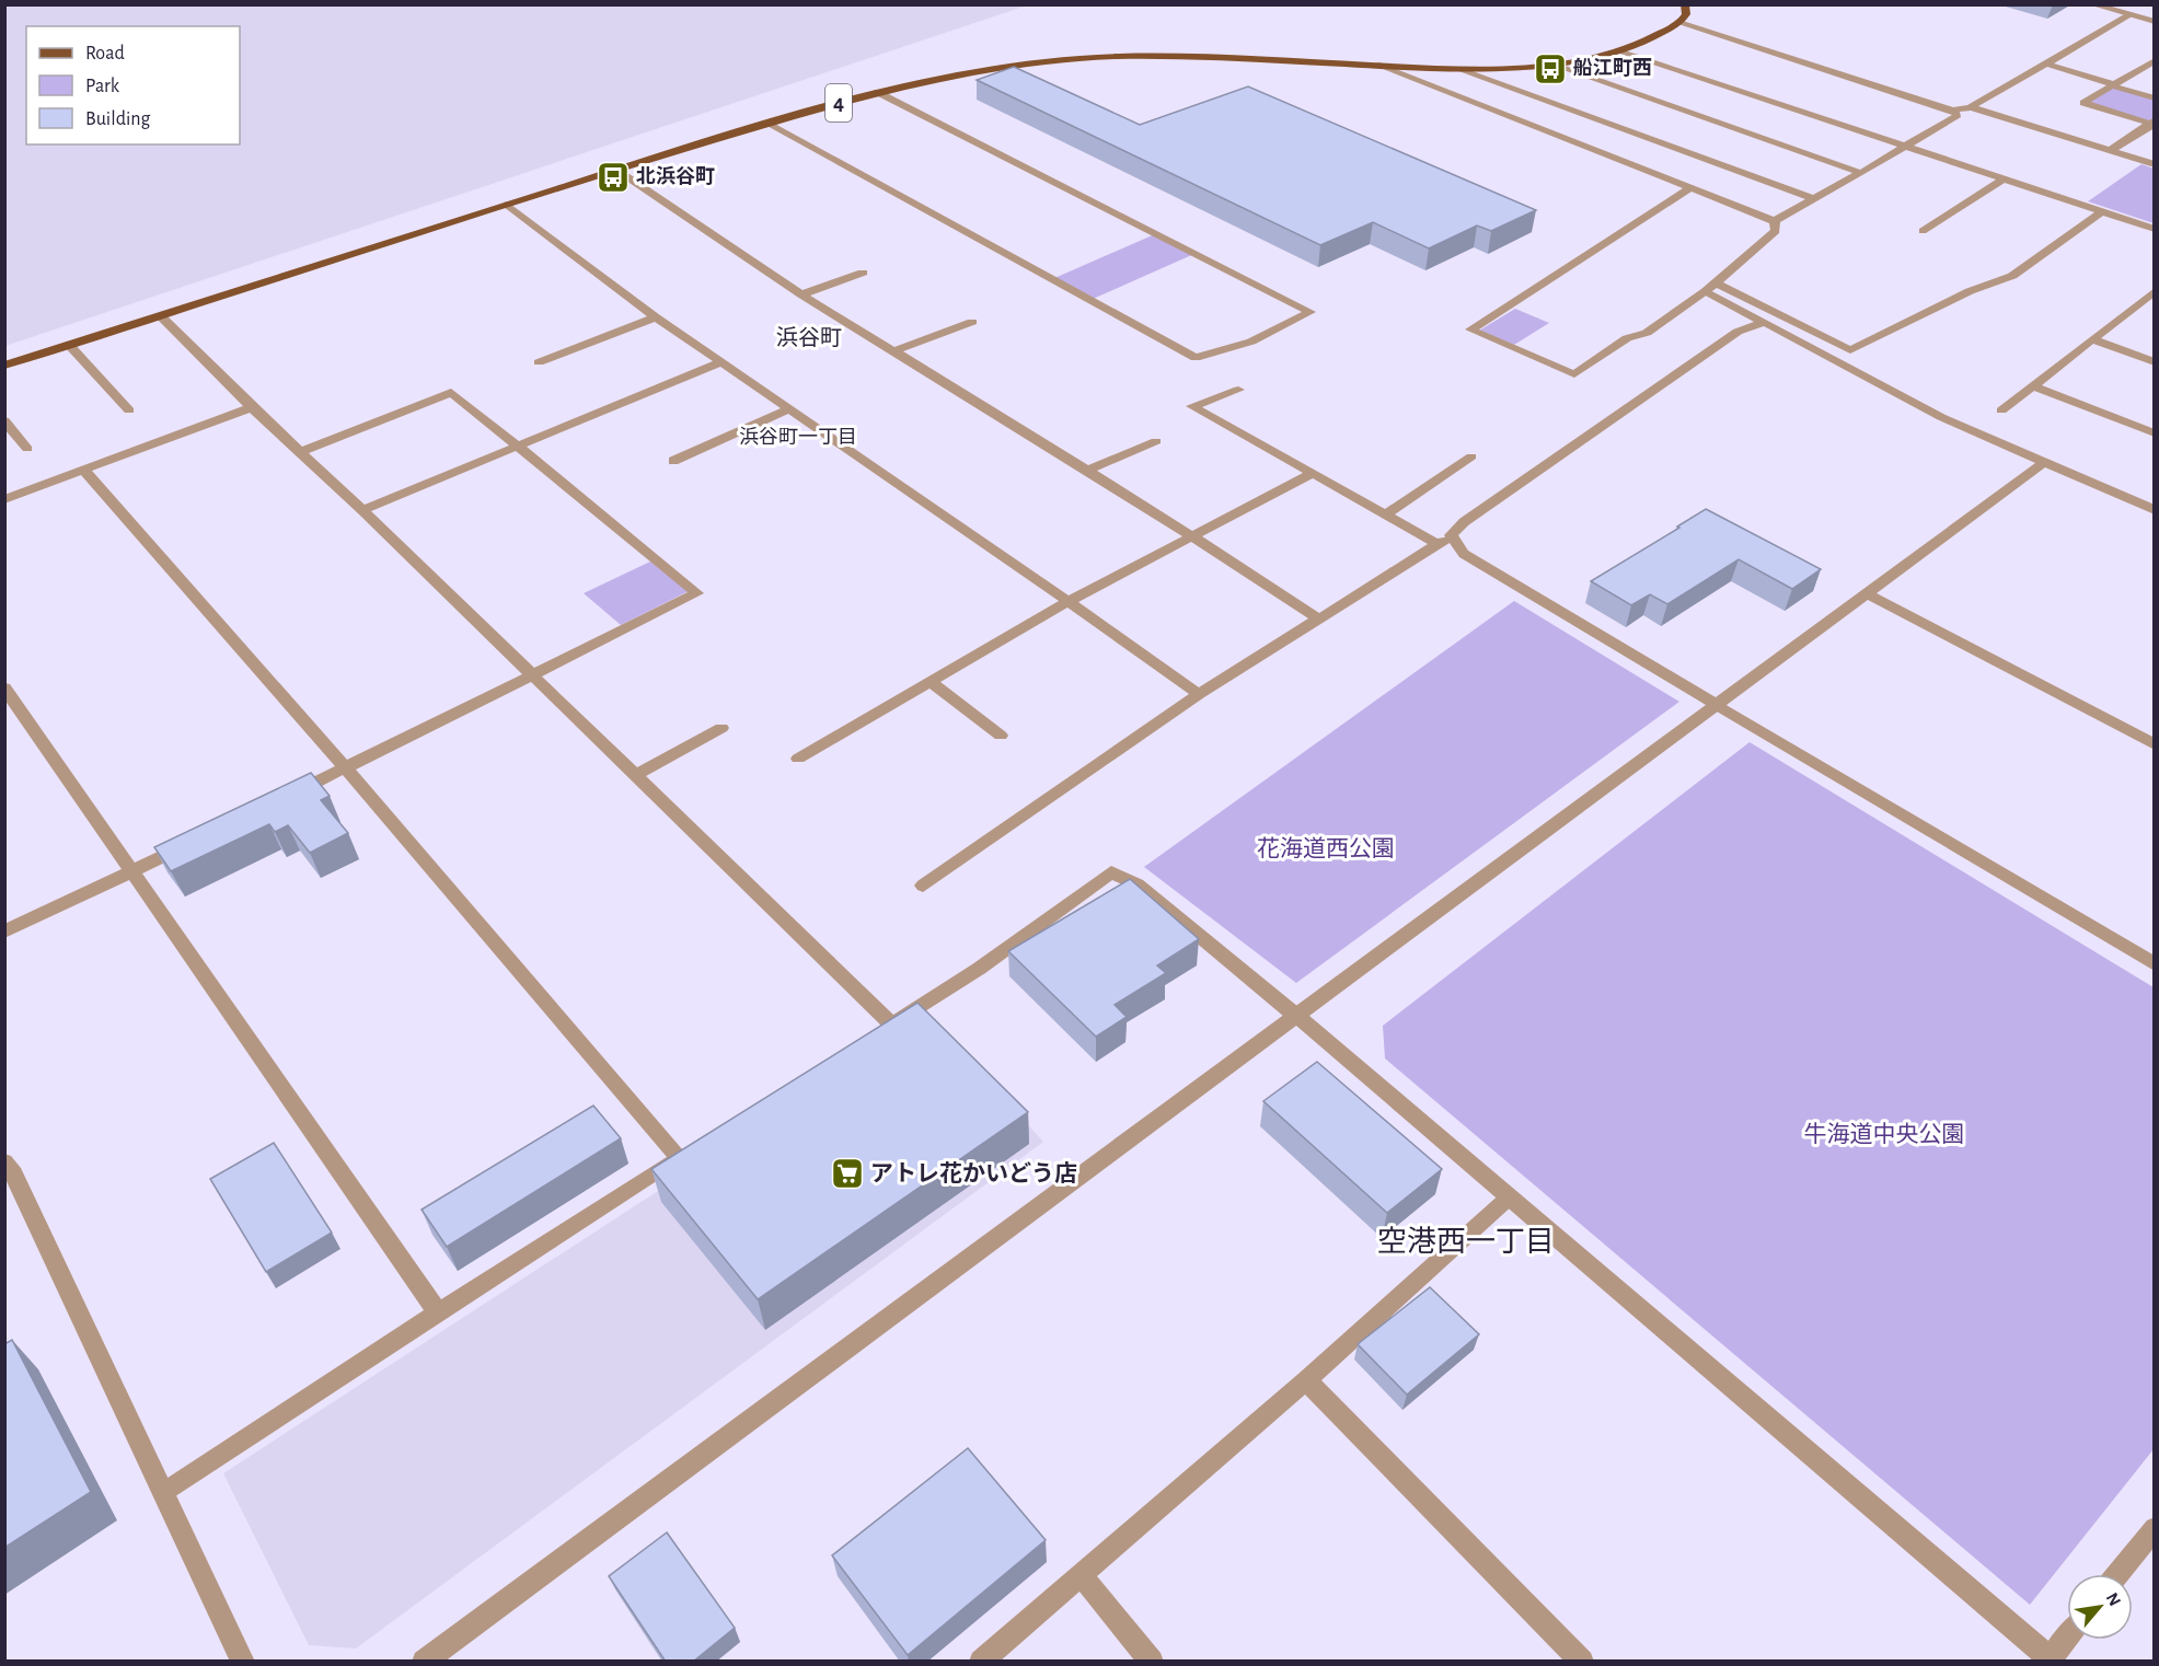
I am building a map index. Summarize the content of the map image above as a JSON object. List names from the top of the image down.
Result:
{
  "streets": {
    "main road": ["4"]
  },
  "districts": ["浜谷町", "浜谷町一丁目", "空港西一丁目"],
  "parks": ["花海道西公園", "牛海道中央公園"],
  "places": {
    "bus stop": ["船江町西", "北浜谷町"],
    "supermarket": ["アトレ花かいどう店"]
  },
  "legend": ["Road", "Park", "Building"],
  "north": "top right"
}
